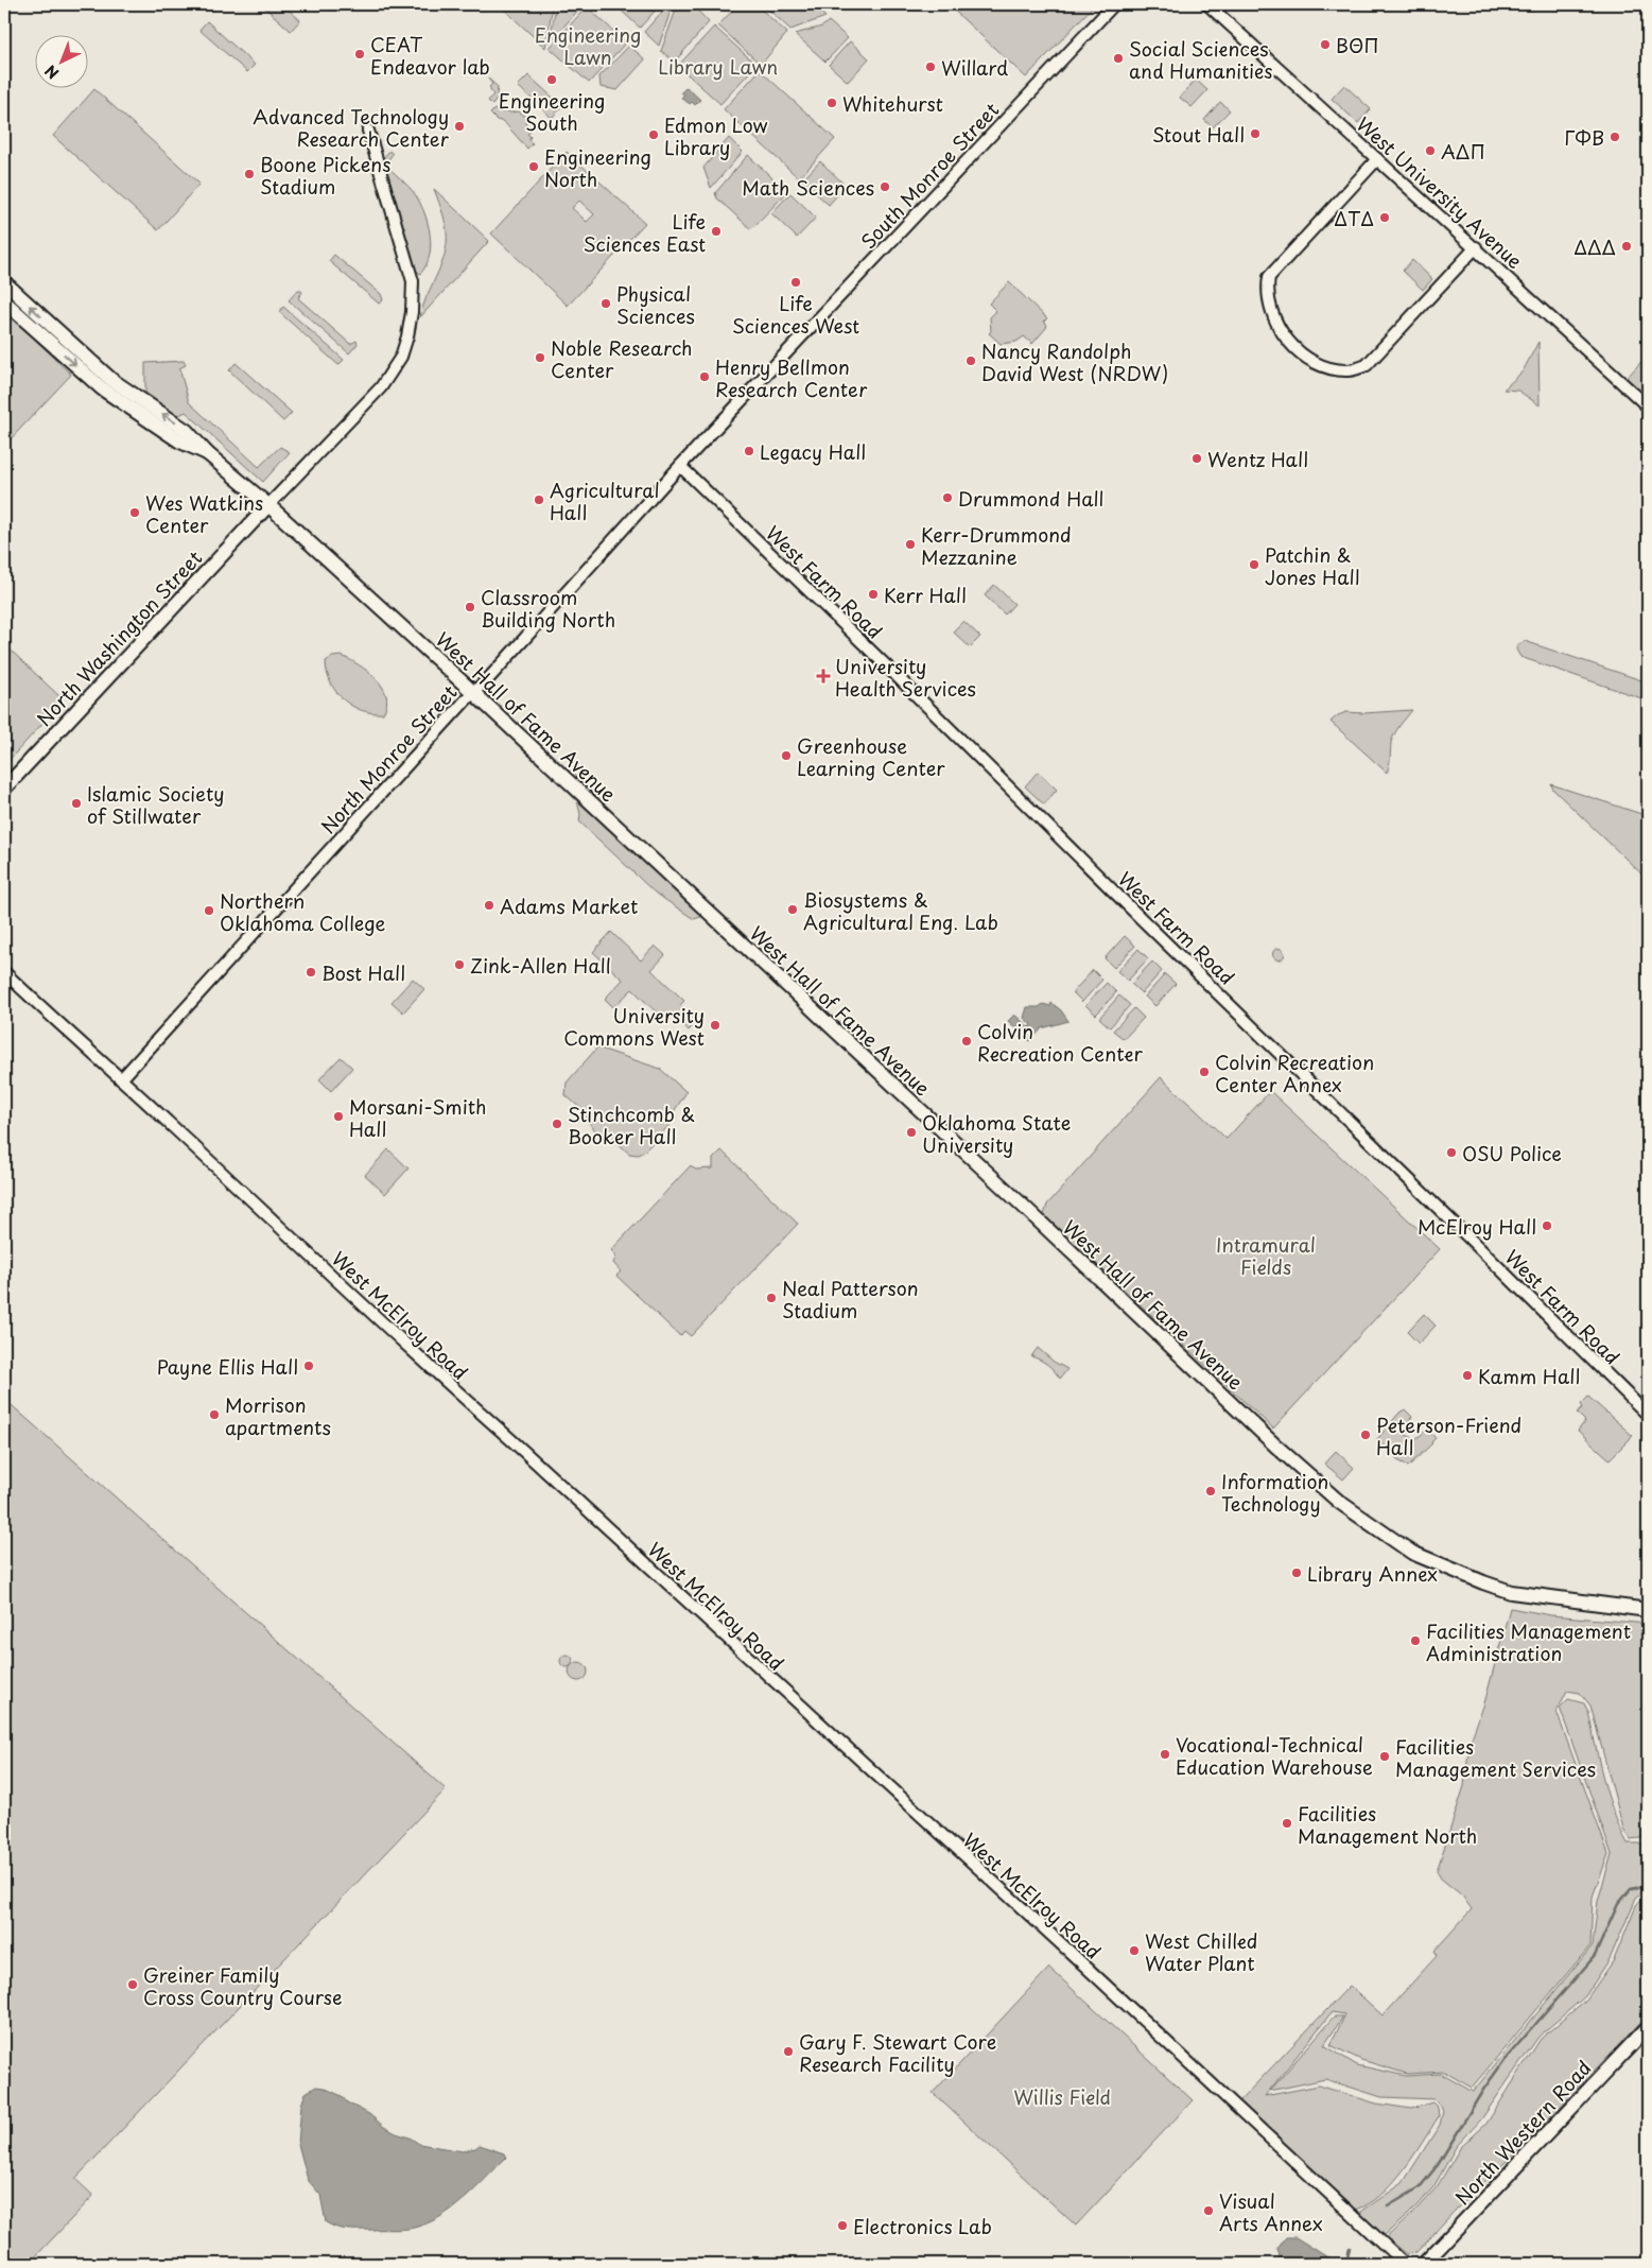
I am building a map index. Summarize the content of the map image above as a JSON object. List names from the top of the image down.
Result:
{
  "streets": {
    "main road": ["North Washington Street", "West Hall of Fame Avenue", "North Western Road"],
    "street": [
      "South Monroe Street",
      "West University Avenue",
      "West Farm Road",
      "North Monroe Street",
      "West McElroy Road"
    ]
  },
  "crossings": [
    ["South Monroe Street", "North Monroe Street"],
    ["West Farm Road", "North Monroe Street"],
    ["North Washington Street", "West Hall of Fame Avenue"],
    ["West Hall of Fame Avenue", "North Monroe Street"],
    ["North Monroe Street", "West McElroy Road"]
  ],
  "parks": [
    "Engineering Lawn",
    "Library Lawn",
    "Intramural Fields",
    "Willis Field"
  ],
  "places": {
    "other": [
      "BΘΠ",
      "CEAT Endeavor lab",
      "Social Sciences and Humanities",
      "Willard",
      "Engineering South",
      "Whitehurst",
      "Advanced Technology Research Center",
      "Stout Hall",
      "Edmon Low Library",
      "ΓΦΒ",
      "ΑΔΠ",
      "Engineering North",
      "Boone Pickens Stadium",
      "Math Sciences",
      "ΔTΔ",
      "Life Sciences East",
      "ΔΔΔ",
      "Life Sciences West",
      "Physical Sciences",
      "Noble Research Center",
      "Nancy Randolph David West (NRDW)",
      "Henry Bellmon Research Center",
      "Legacy Hall",
      "Wentz Hall",
      "Drummond Hall",
      "Agricultural Hall",
      "Wes Watkins Center",
      "Kerr-Drummond Mezzanine",
      "Patchin & Jones Hall",
      "Kerr Hall",
      "Classroom Building North",
      "Greenhouse Learning Center",
      "Islamic Society of Stillwater",
      "Adams Market",
      "Biosystems & Agricultural Eng. Lab",
      "Northern Oklahoma College",
      "Zink-Allen Hall",
      "Bost Hall",
      "University Commons West",
      "Colvin Recreation Center",
      "Colvin Recreation Center Annex",
      "Morsani-Smith Hall",
      "Stinchcomb & Booker Hall",
      "Oklahoma State University",
      "OSU Police",
      "McElroy Hall",
      "Neal Patterson Stadium",
      "Payne Ellis Hall",
      "Kamm Hall",
      "Morrison apartments",
      "Peterson-Friend Hall",
      "Information Technology",
      "Library Annex",
      "Facilities Management Administration",
      "Vocational-Technical Education Warehouse",
      "Facilities Management Services",
      "Facilities Management North",
      "West Chilled Water Plant",
      "Greiner Family Cross Country Course",
      "Gary F. Stewart Core Research Facility",
      "Visual Arts Annex",
      "Electronics Lab"
    ],
    "health": ["University Health Services"]
  },
  "north": "bottom left"
}
